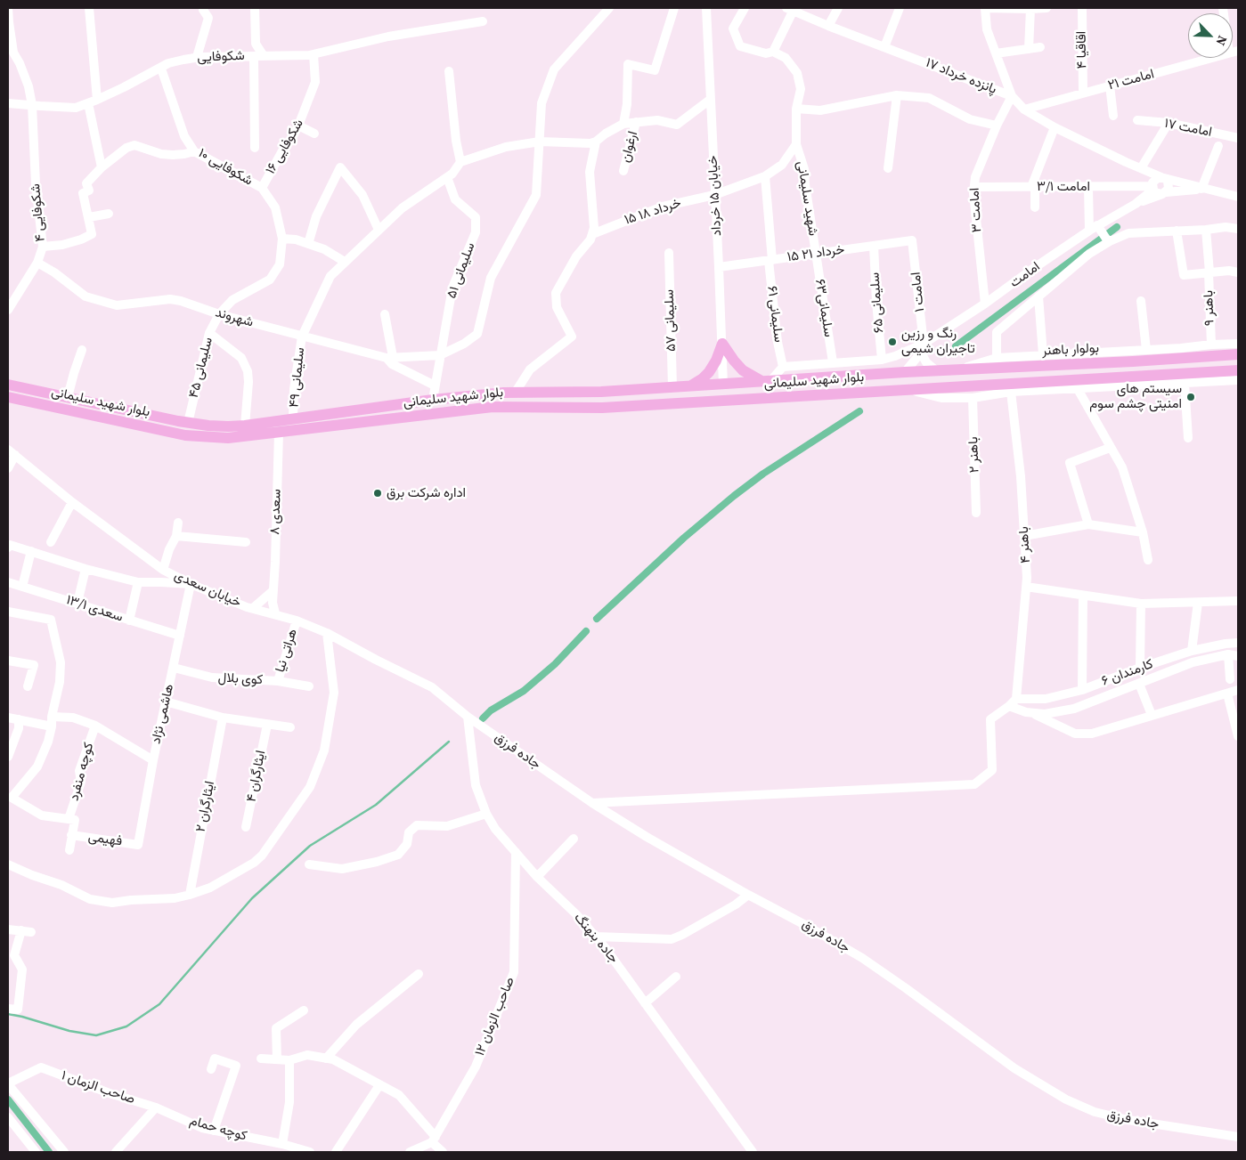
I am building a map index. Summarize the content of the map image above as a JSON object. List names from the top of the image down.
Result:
{
  "streets": {
    "main road": ["بولوار باهنر", "بلوار شهید سلیمانی"],
    "street": [
      "اقاقیا ۴",
      "شکوفایی",
      "پانزده خرداد ۱۷",
      "امامت ۲۱",
      "امامت ۱۷",
      "شکوفایی ۱۶",
      "ارغوان",
      "شکوفایی ۱۰",
      "امامت ۳/۱",
      "خیابان ۱۵ خرداد",
      "شهید سلیمانی",
      "امامت ۳",
      "۱۵ خرداد ۱۸",
      "شکوفایی ۴",
      "۱۵ خرداد ۲١",
      "سلیمانی ۵۱",
      "امامت",
      "امامت ۱",
      "سلیمانی ۶۵",
      "سلیمانی۶۳",
      "باهنر ۹",
      "سلیمانی ۶۱",
      "شهروند",
      "سلیمانی ۵۷",
      "سلیمانی ۴۵",
      "سلیمانی ۴۹",
      "باهنر ۲",
      "سعدی ۸",
      "باهنر ۴",
      "خیابان سعدی",
      "سعدی ۱۳/۱",
      "هراتی نیا",
      "کارمندان ۶",
      "کوی بلال",
      "هاشمی نژاد",
      "جاده فرزق",
      "کوچه منفرد",
      "ایثارگران ۴",
      "ایثارگران ۲",
      "فهیمی",
      "جاده بنهنگ",
      "صاحب الزمان ۱۲",
      "صاحب الزمان ۱",
      "کوچه حمام"
    ]
  },
  "crossings": [
    ["اقاقیا ۴", "امامت ۲۱"],
    ["شکوفایی", "شکوفایی ۱۶"],
    ["شکوفایی", "شکوفایی ۱۰"],
    ["شکوفایی", "شکوفایی ۴"],
    ["پانزده خرداد ۱۷", "امامت ۲۱"],
    ["پانزده خرداد ۱۷", "امامت ۳/۱"],
    ["پانزده خرداد ۱۷", "امامت ۳"],
    ["پانزده خرداد ۱۷", "امامت"],
    ["شکوفایی ۱۶", "شکوفایی ۱۰"],
    ["شکوفایی ۱۰", "سلیمانی ۴۵"],
    ["امامت ۳/۱", "امامت ۳"],
    ["امامت ۳/۱", "امامت"],
    ["خیابان ۱۵ خرداد", "۱۵ خرداد ۱۸"],
    ["خیابان ۱۵ خرداد", "۱۵ خرداد ۲١"],
    ["خیابان ۱۵ خرداد", "بلوار شهید سلیمانی"],
    ["شهید سلیمانی", "۱۵ خرداد ۱۸"],
    ["شهید سلیمانی", "۱۵ خرداد ۲١"],
    ["شهید سلیمانی", "سلیمانی۶۳"],
    ["امامت ۳", "امامت"],
    ["۱۵ خرداد ۱۸", "سلیمانی ۶۱"],
    ["شکوفایی ۴", "شهروند"],
    ["۱۵ خرداد ۲١", "امامت ۱"],
    ["۱۵ خرداد ۲١", "سلیمانی ۶۵"],
    ["۱۵ خرداد ۲١", "سلیمانی۶۳"],
    ["۱۵ خرداد ۲١", "سلیمانی ۶۱"],
    ["سلیمانی ۵۱", "شهروند"],
    ["سلیمانی ۵۱", "سلیمانی ۴۹"],
    ["سلیمانی ۵۱", "بلوار شهید سلیمانی"],
    ["امامت", "امامت ۱"],
    ["شهروند", "سلیمانی ۴۵"],
    ["شهروند", "سلیمانی ۴۹"],
    ["سلیمانی ۵۷", "بلوار شهید سلیمانی"],
    ["بولوار باهنر", "بلوار شهید سلیمانی"],
    ["سلیمانی ۴۵", "بلوار شهید سلیمانی"],
    ["سلیمانی ۴۹", "بلوار شهید سلیمانی"],
    ["بلوار شهید سلیمانی", "سعدی ۸"],
    ["سعدی ۸", "خیابان سعدی"],
    ["باهنر ۴", "کارمندان ۶"],
    ["خیابان سعدی", "هراتی نیا"],
    ["خیابان سعدی", "هاشمی نژاد"],
    ["خیابان سعدی", "جاده فرزق"],
    ["سعدی ۱۳/۱", "هاشمی نژاد"],
    ["هراتی نیا", "کوی بلال"],
    ["کوی بلال", "هاشمی نژاد"],
    ["هاشمی نژاد", "فهیمی"],
    ["جاده فرزق", "جاده بنهنگ"],
    ["کوچه منفرد", "فهیمی"],
    ["جاده بنهنگ", "صاحب الزمان ۱۲"],
    ["صاحب الزمان ۱", "کوچه حمام"]
  ],
  "places": ["رنگ و رزین تاجیران شیمی", "سیستم های امنیتی چشم سوم", "اداره شرکت برق"],
  "north": "bottom right"
}
